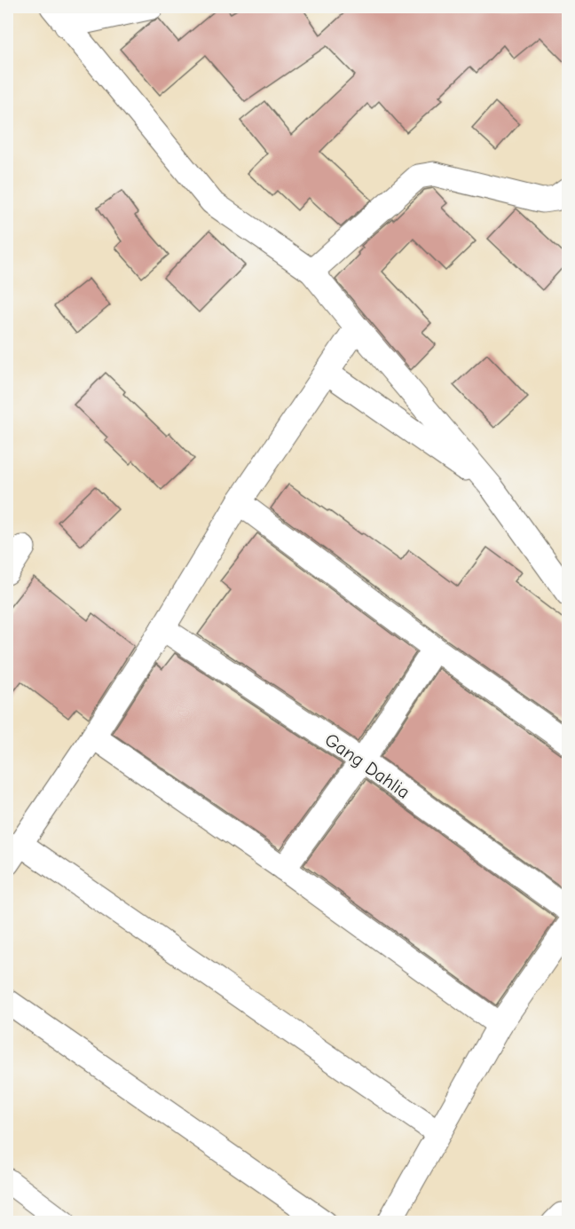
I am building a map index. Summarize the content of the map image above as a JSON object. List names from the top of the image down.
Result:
{
  "streets": {
    "street": ["Gang Dahlia"]
  }
}
